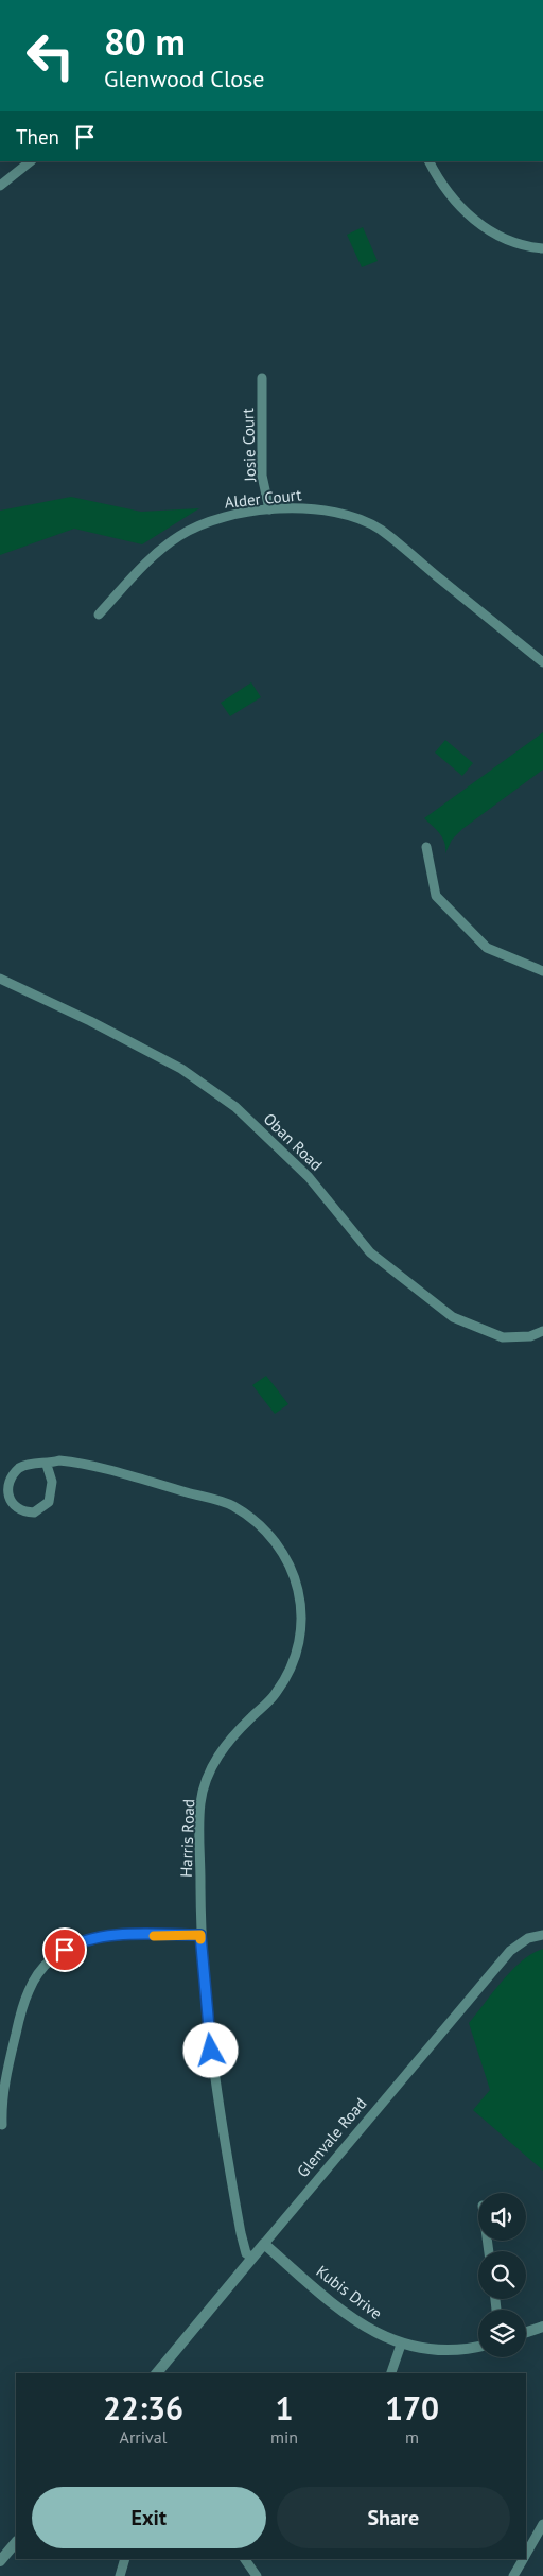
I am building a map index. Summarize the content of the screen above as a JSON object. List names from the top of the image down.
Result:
{
  "streets": {
    "street": [
      "Josie Court",
      "Alder Court",
      "Oban Road",
      "Harris Road",
      "Glenvale Road",
      "Kubis Drive"
    ]
  },
  "crossings": [
    ["Josie Court", "Alder Court"],
    ["Harris Road", "Glenvale Road"],
    ["Glenvale Road", "Kubis Drive"]
  ],
  "page": {
    "turn": ["80 m", "Glenwood Close"],
    "then": "Then",
    "eta": [
      "22:36",
      "Arrival",
      "1",
      "min",
      "170",
      "m"
    ],
    "buttons": ["Exit", "Share"]
  }
}
